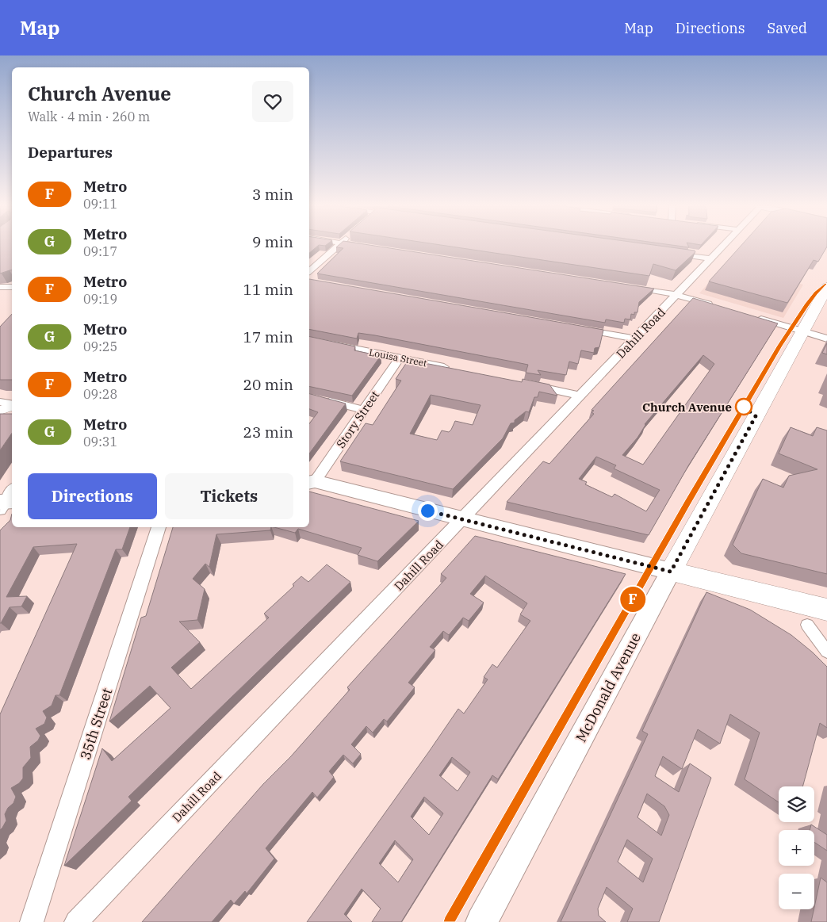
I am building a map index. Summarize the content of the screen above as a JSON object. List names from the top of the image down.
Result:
{
  "streets": {
    "main road": ["McDonald Avenue"],
    "street": [
      "Dahill Road",
      "Louisa Street",
      "Story Street",
      "35th Street"
    ]
  },
  "crossings": [
    ["Louisa Street", "Story Street"]
  ],
  "places": ["Church Avenue"],
  "lines": ["metro line F"],
  "page": {
    "header": "Map",
    "nav": ["Map", "Directions", "Saved"],
    "on_map": "F",
    "heading": [
      ["Church Avenue", "Walk · 4 min · 260 m"],
      "Departures"
    ],
    "list": [
      {
        "mark": "F",
        "name": "Metro",
        "note": "09:11",
        "value": "3 min"
      },
      {
        "mark": "G",
        "name": "Metro",
        "note": "09:17",
        "value": "9 min"
      },
      {
        "mark": "F",
        "name": "Metro",
        "note": "09:19",
        "value": "11 min"
      },
      {
        "mark": "G",
        "name": "Metro",
        "note": "09:25",
        "value": "17 min"
      },
      {
        "mark": "F",
        "name": "Metro",
        "note": "09:28",
        "value": "20 min"
      },
      {
        "mark": "G",
        "name": "Metro",
        "note": "09:31",
        "value": "23 min"
      }
    ],
    "buttons": ["Directions", "Tickets"],
    "map_buttons": ["+", "−"]
  }
}
